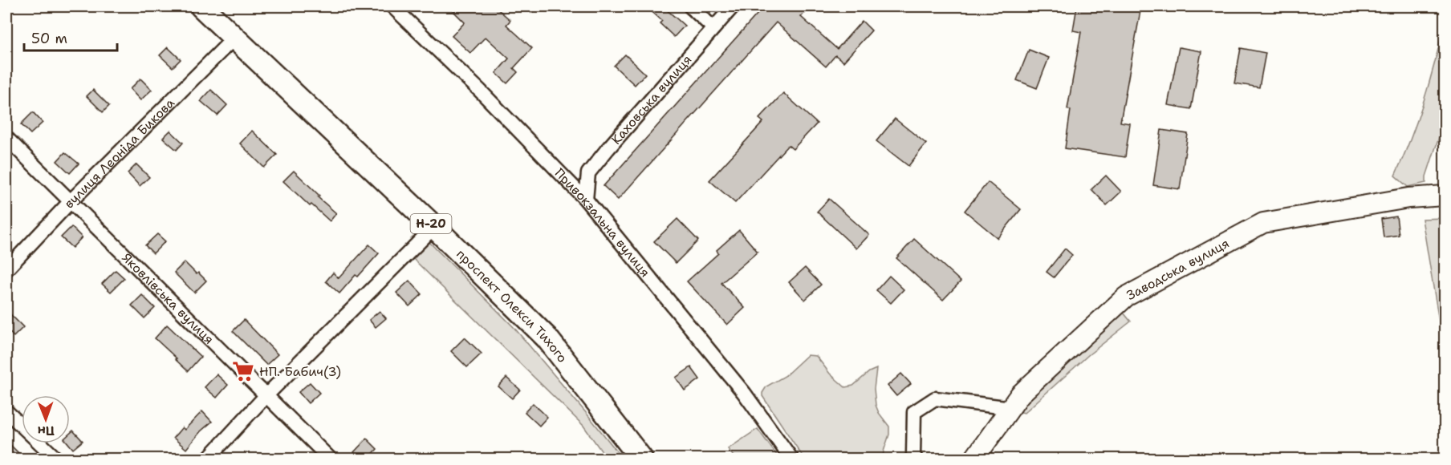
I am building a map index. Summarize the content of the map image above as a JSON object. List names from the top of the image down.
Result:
{
  "streets": {
    "main road": ["Н-20", "проспект Олекси Тихого"],
    "street": [
      "Каховська вулиця",
      "вулиця Леоніда Бикова",
      "Привокзальна вулиця",
      "Заводська вулиця",
      "Яковлівська вулиця"
    ]
  },
  "crossings": [
    ["Каховська вулиця", "Привокзальна вулиця"],
    ["вулиця Леоніда Бикова", "Яковлівська вулиця"],
    ["вулиця Леоніда Бикова", "проспект Олекси Тихого"]
  ],
  "places": {
    "supermarket": ["НП. Бабич(3)"]
  },
  "scale_bar": "50 m",
  "north": "bottom"
}
